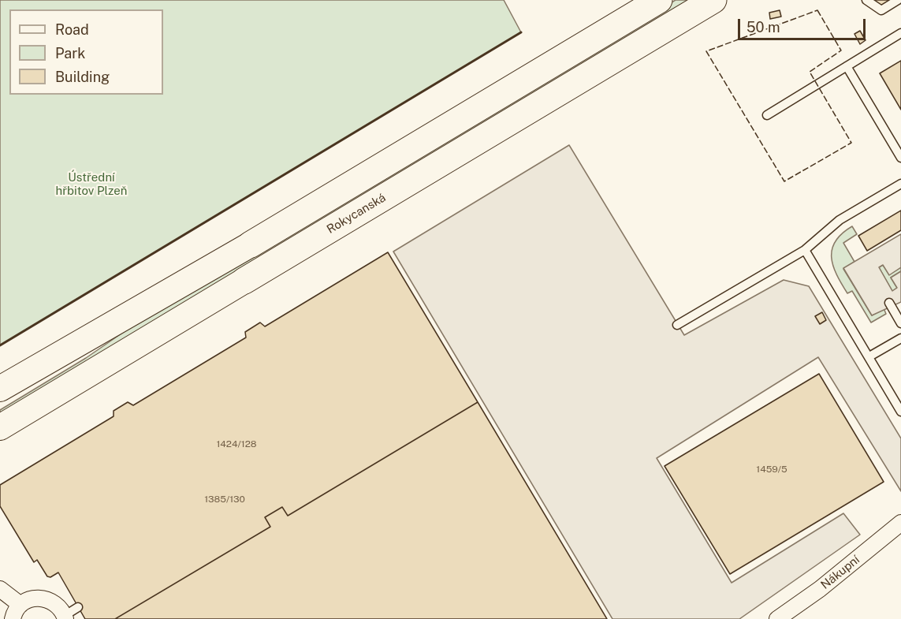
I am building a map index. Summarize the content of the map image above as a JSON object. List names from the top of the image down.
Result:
{
  "streets": {
    "highway": ["Rokycanská"],
    "street": ["Nákupní"]
  },
  "parks": ["Ústřední hřbitov Plzeň"],
  "house_numbers": ["1424/128", "1459/5", "1385/130"],
  "legend": ["Road", "Park", "Building"],
  "scale_bar": "50 m"
}
